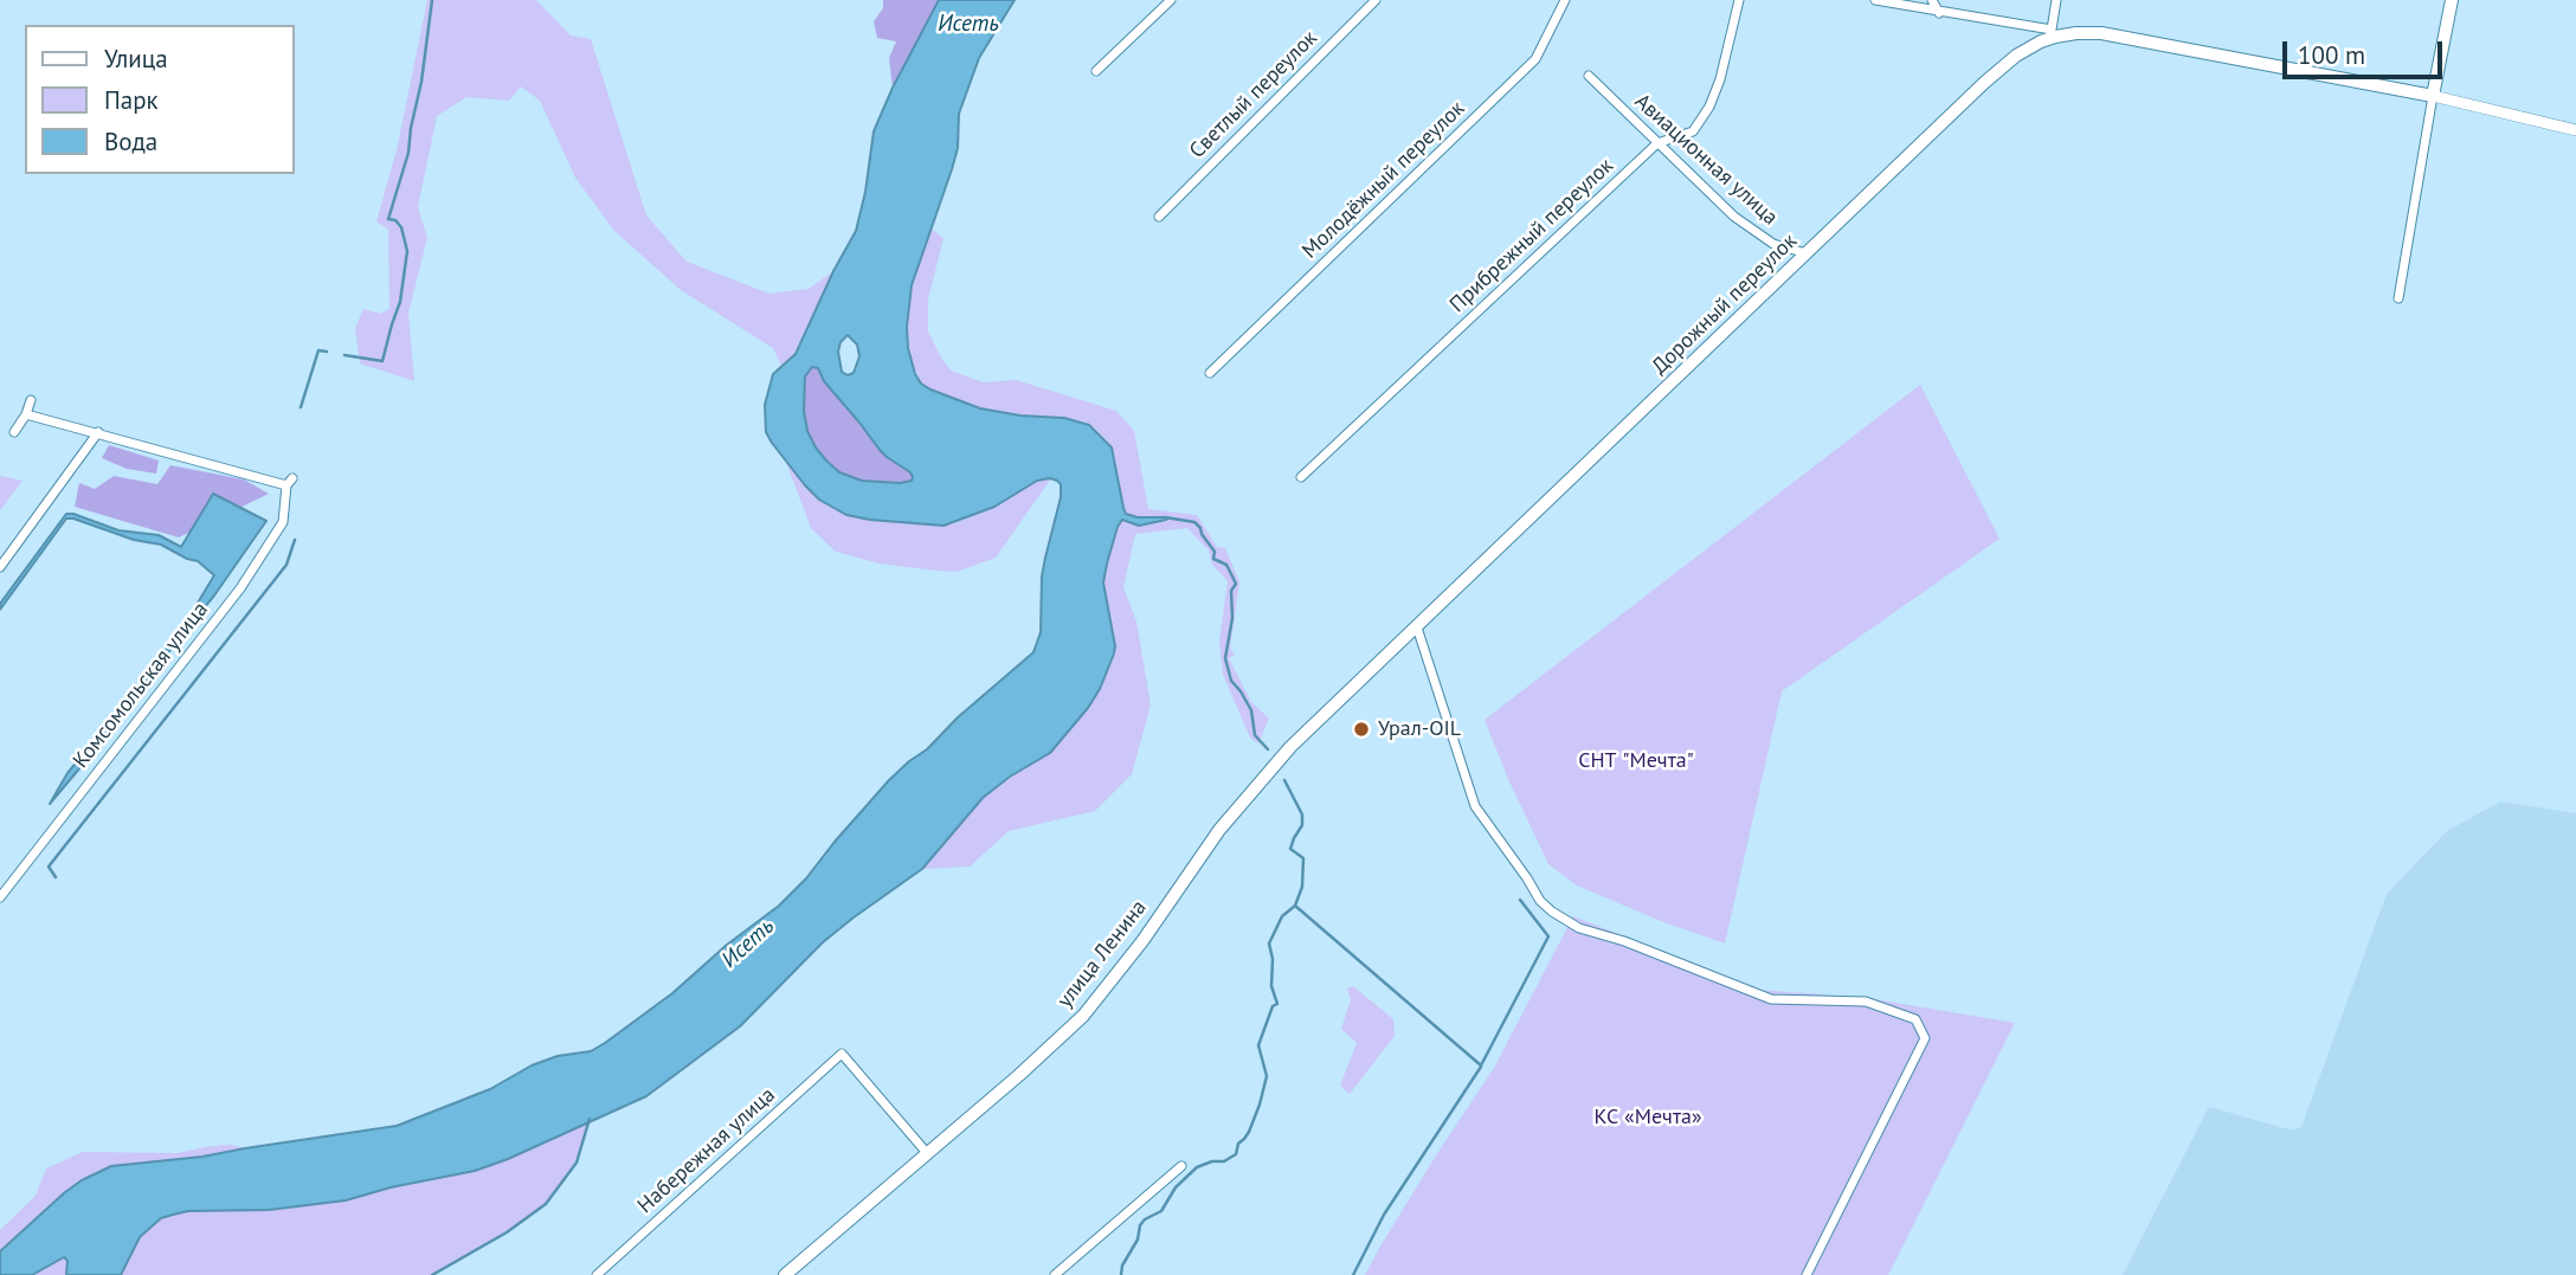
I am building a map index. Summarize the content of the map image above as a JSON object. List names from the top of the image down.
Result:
{
  "streets": {
    "main road": ["Дорожный переулок", "улица Ленина"],
    "street": [
      "Светлый переулок",
      "Авиационная улица",
      "Молодёжный переулок",
      "Прибрежный переулок",
      "Комсомольская улица",
      "Набережная улица"
    ]
  },
  "crossings": [
    ["Авиационная улица", "Прибрежный переулок"],
    ["Авиационная улица", "Дорожный переулок"],
    ["Дорожный переулок", "улица Ленина"],
    ["улица Ленина", "Набережная улица"]
  ],
  "water": ["Исеть"],
  "parks": ["СНТ \"Мечта\"", "КС «Мечта»"],
  "places": ["Урал-OIL"],
  "legend": ["Улица", "Парк", "Вода"],
  "scale_bar": "100 m"
}
